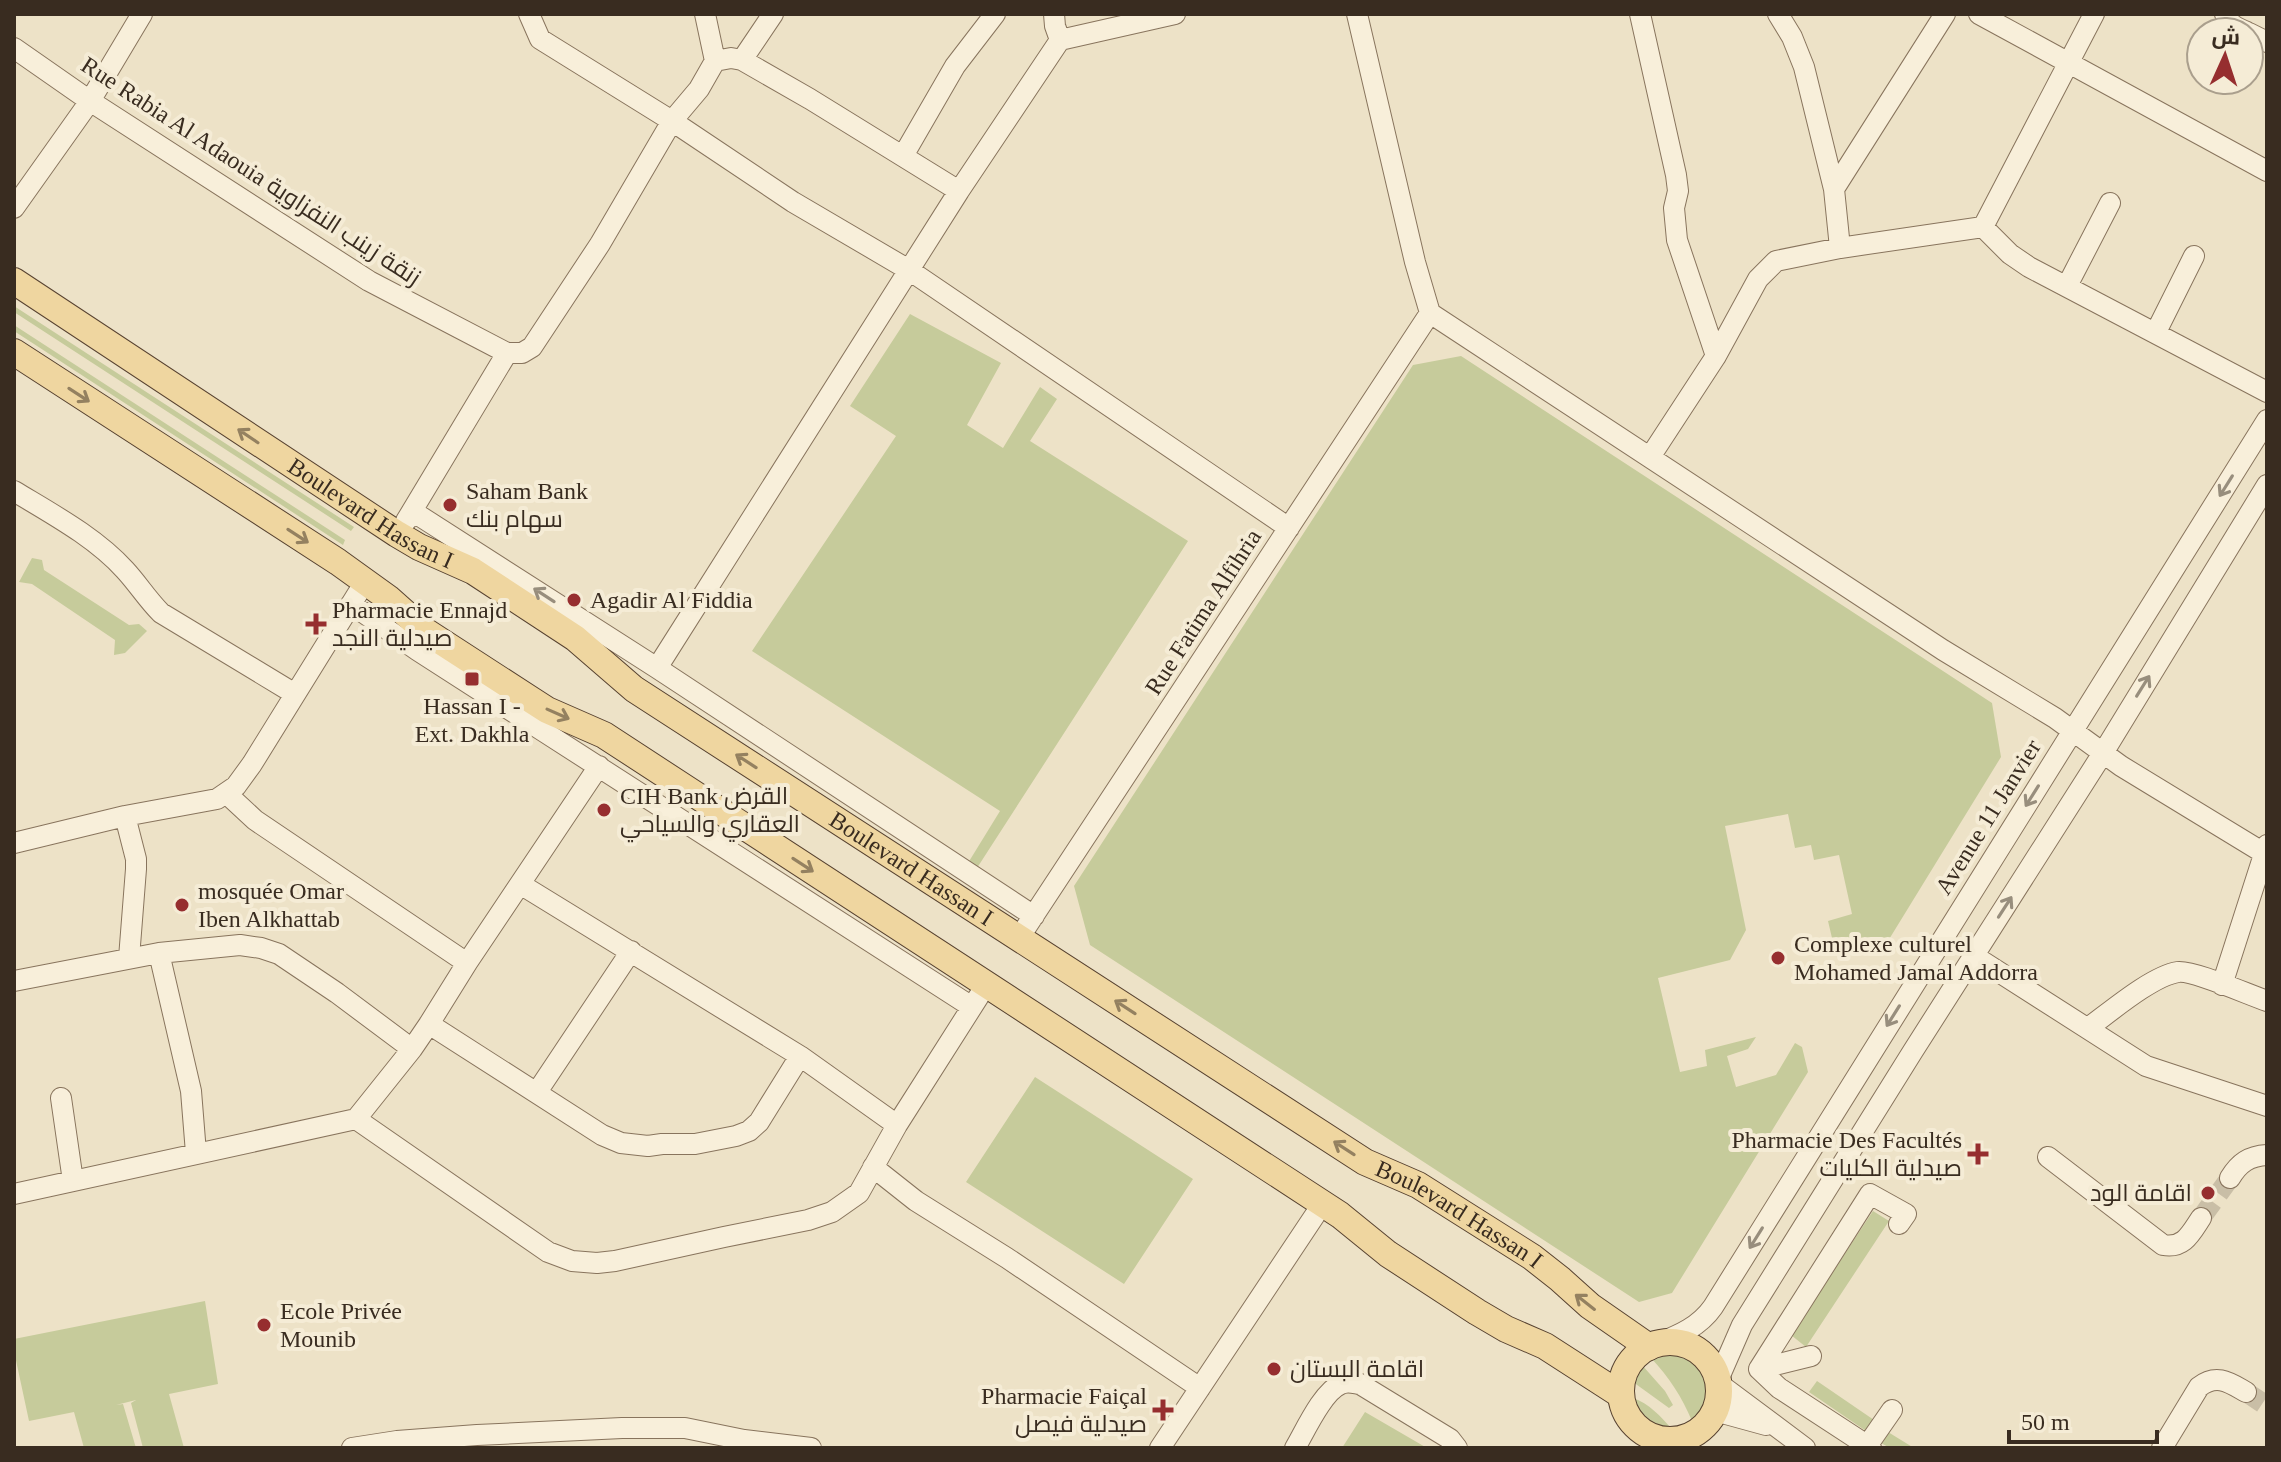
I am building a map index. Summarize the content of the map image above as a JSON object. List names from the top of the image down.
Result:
{
  "streets": {
    "main road": ["Boulevard Hassan I"],
    "street": ["Rue Rabia Al Adaouia زنقة زينب النفزاوية", "Rue Fatima Alfihria", "Avenue 11 Janvier"]
  },
  "crossings": [
    ["Boulevard Hassan I", "Rue Fatima Alfihria"],
    ["Boulevard Hassan I", "Avenue 11 Janvier"]
  ],
  "places": {
    "other": [
      "Saham Bank سهام بنك",
      "Agadir Al Fiddia",
      "CIH Bank القرض العقاري والسياحي",
      "mosquée Omar Iben Alkhattab",
      "Complexe culturel Mohamed Jamal Addorra",
      "اقامة الود",
      "Ecole Privée Mounib",
      "اقامة البستان"
    ],
    "health": ["Pharmacie Ennajd صيدلية النجد", "Pharmacie Des Facultés صيدلية الكليات", "Pharmacie Faiçal صيدلية فيصل"],
    "transit": ["Hassan I - Ext. Dakhla"]
  },
  "scale_bar": "50 m",
  "north": "top"
}
